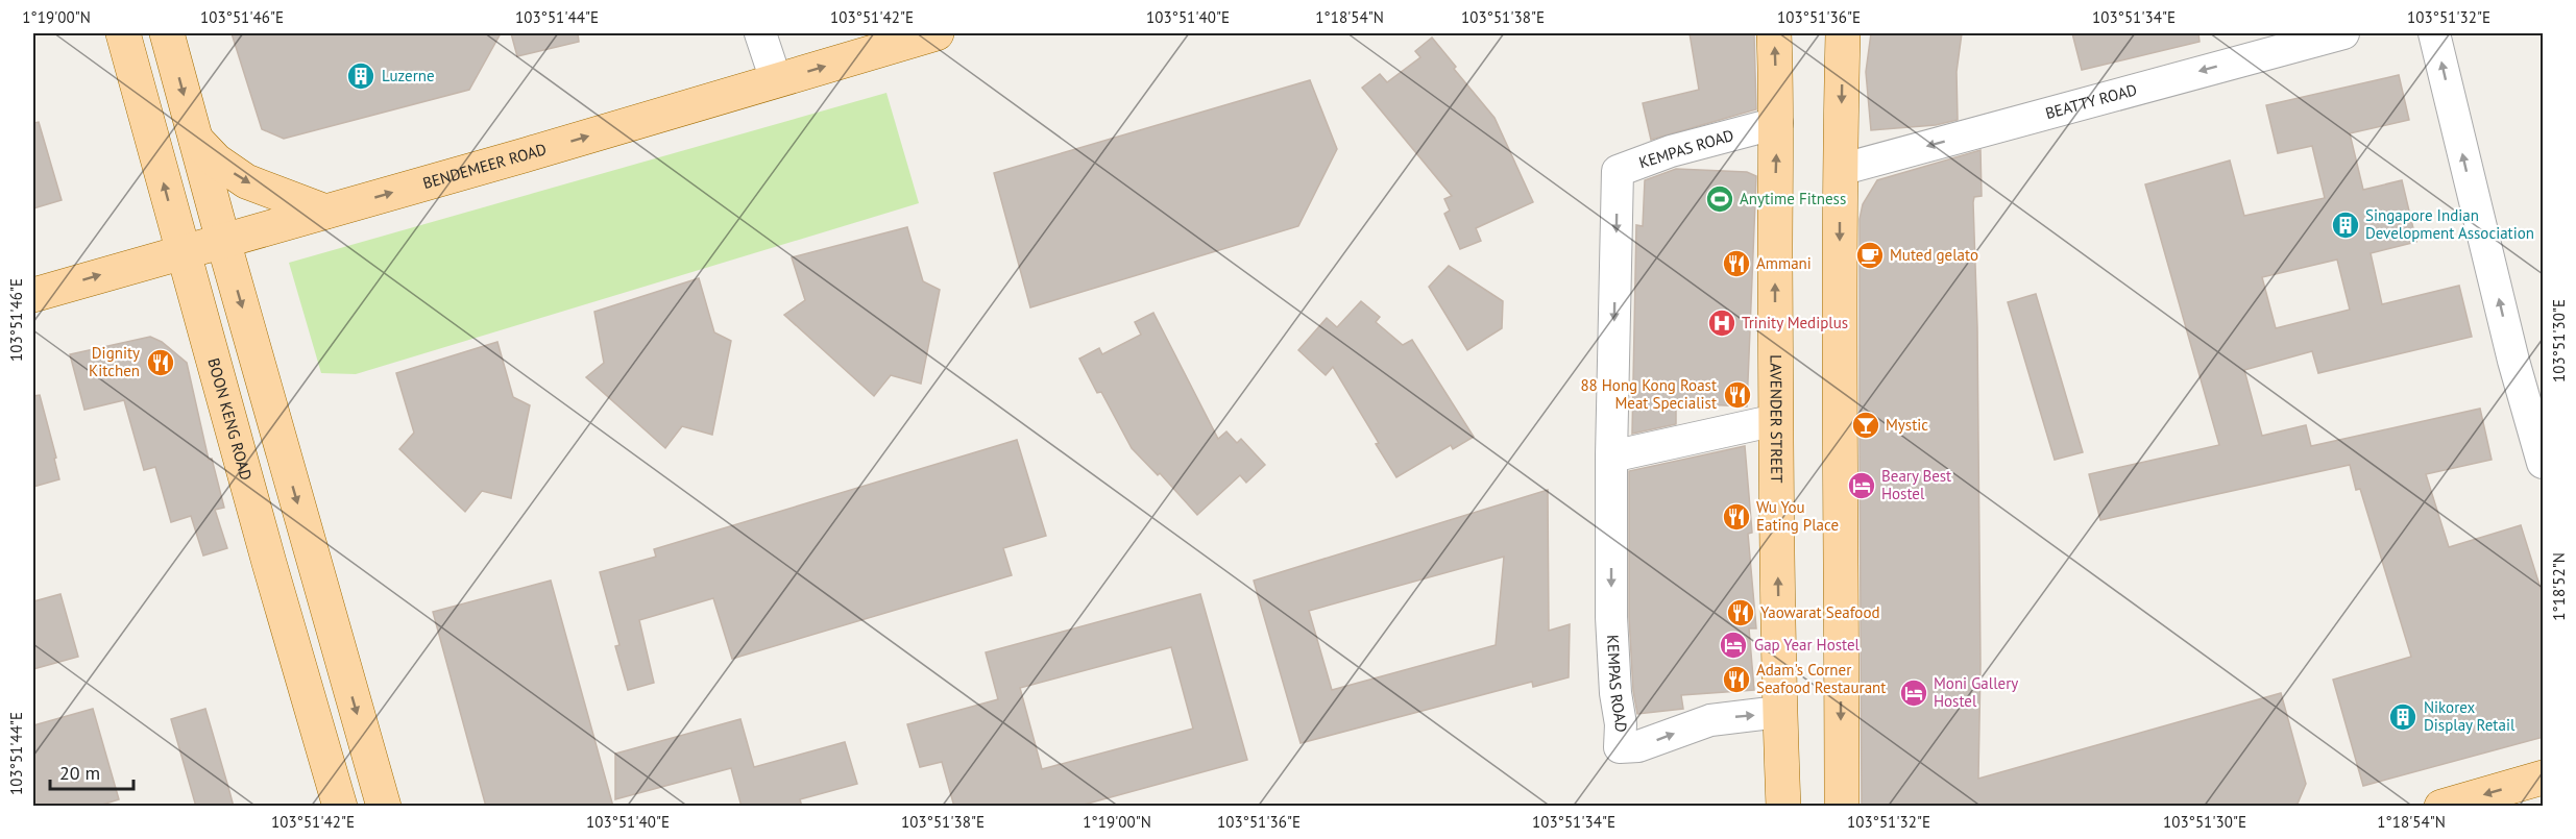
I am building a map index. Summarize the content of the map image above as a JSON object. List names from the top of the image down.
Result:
{
  "streets": {
    "main road": ["BENDEMEER ROAD", "LAVENDER STREET", "BOON KENG ROAD"],
    "street": ["BEATTY ROAD", "KEMPAS ROAD"]
  },
  "crossings": [
    ["KEMPAS ROAD", "LAVENDER STREET"],
    ["BENDEMEER ROAD", "BOON KENG ROAD"]
  ],
  "one_way": ["BEATTY ROAD", "BENDEMEER ROAD"],
  "places": {
    "building": ["Luzerne", "Singapore Indian Development Association", "Nikorex Display Retail"],
    "sports": ["Anytime Fitness"],
    "cafe": ["Muted gelato"],
    "restaurant": [
      "Ammani",
      "Dignity Kitchen",
      "88 Hong Kong Roast Meat Specialist",
      "Wu You Eating Place",
      "Yaowarat Seafood",
      "Adam's Corner Seafood Restaurant"
    ],
    "hospital": ["Trinity Mediplus"],
    "bar": ["Mystic"],
    "hotel": ["Beary Best Hostel", "Gap Year Hostel", "Moni Gallery Hostel"]
  },
  "scale_bar": "20 m",
  "coordinates": [
    "1°19'00\"N",
    "103°51'46\"E",
    "103°51'44\"E",
    "103°51'42\"E",
    "103°51'40\"E",
    "1°18'54\"N",
    "103°51'38\"E",
    "103°51'36\"E",
    "103°51'34\"E",
    "103°51'32\"E",
    "103°51'30\"E",
    "1°18'52\"N"
  ]
}
